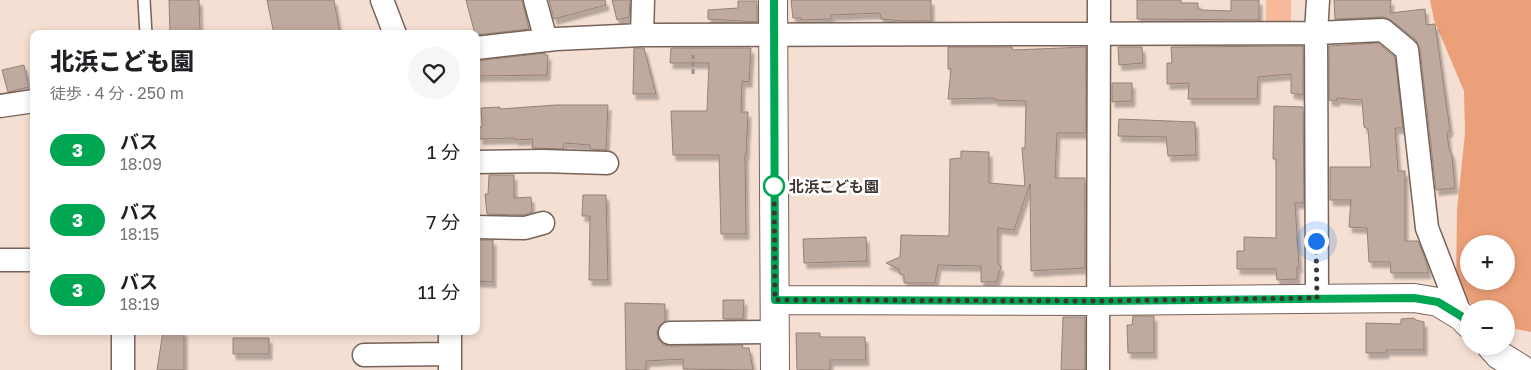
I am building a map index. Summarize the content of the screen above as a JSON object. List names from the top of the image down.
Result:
{
  "places": ["北浜こども園"],
  "lines": ["bus line 3"],
  "page": {
    "heading": ["北浜こども園", "徒歩 · 4 分 · 250 m"],
    "list": [
      {
        "mark": "3",
        "name": "バス",
        "note": "18:09",
        "value": "1 分"
      },
      {
        "mark": "3",
        "name": "バス",
        "note": "18:15",
        "value": "7 分"
      },
      {
        "mark": "3",
        "name": "バス",
        "note": "18:19",
        "value": "11 分"
      }
    ],
    "map_buttons": ["+", "−"]
  }
}
